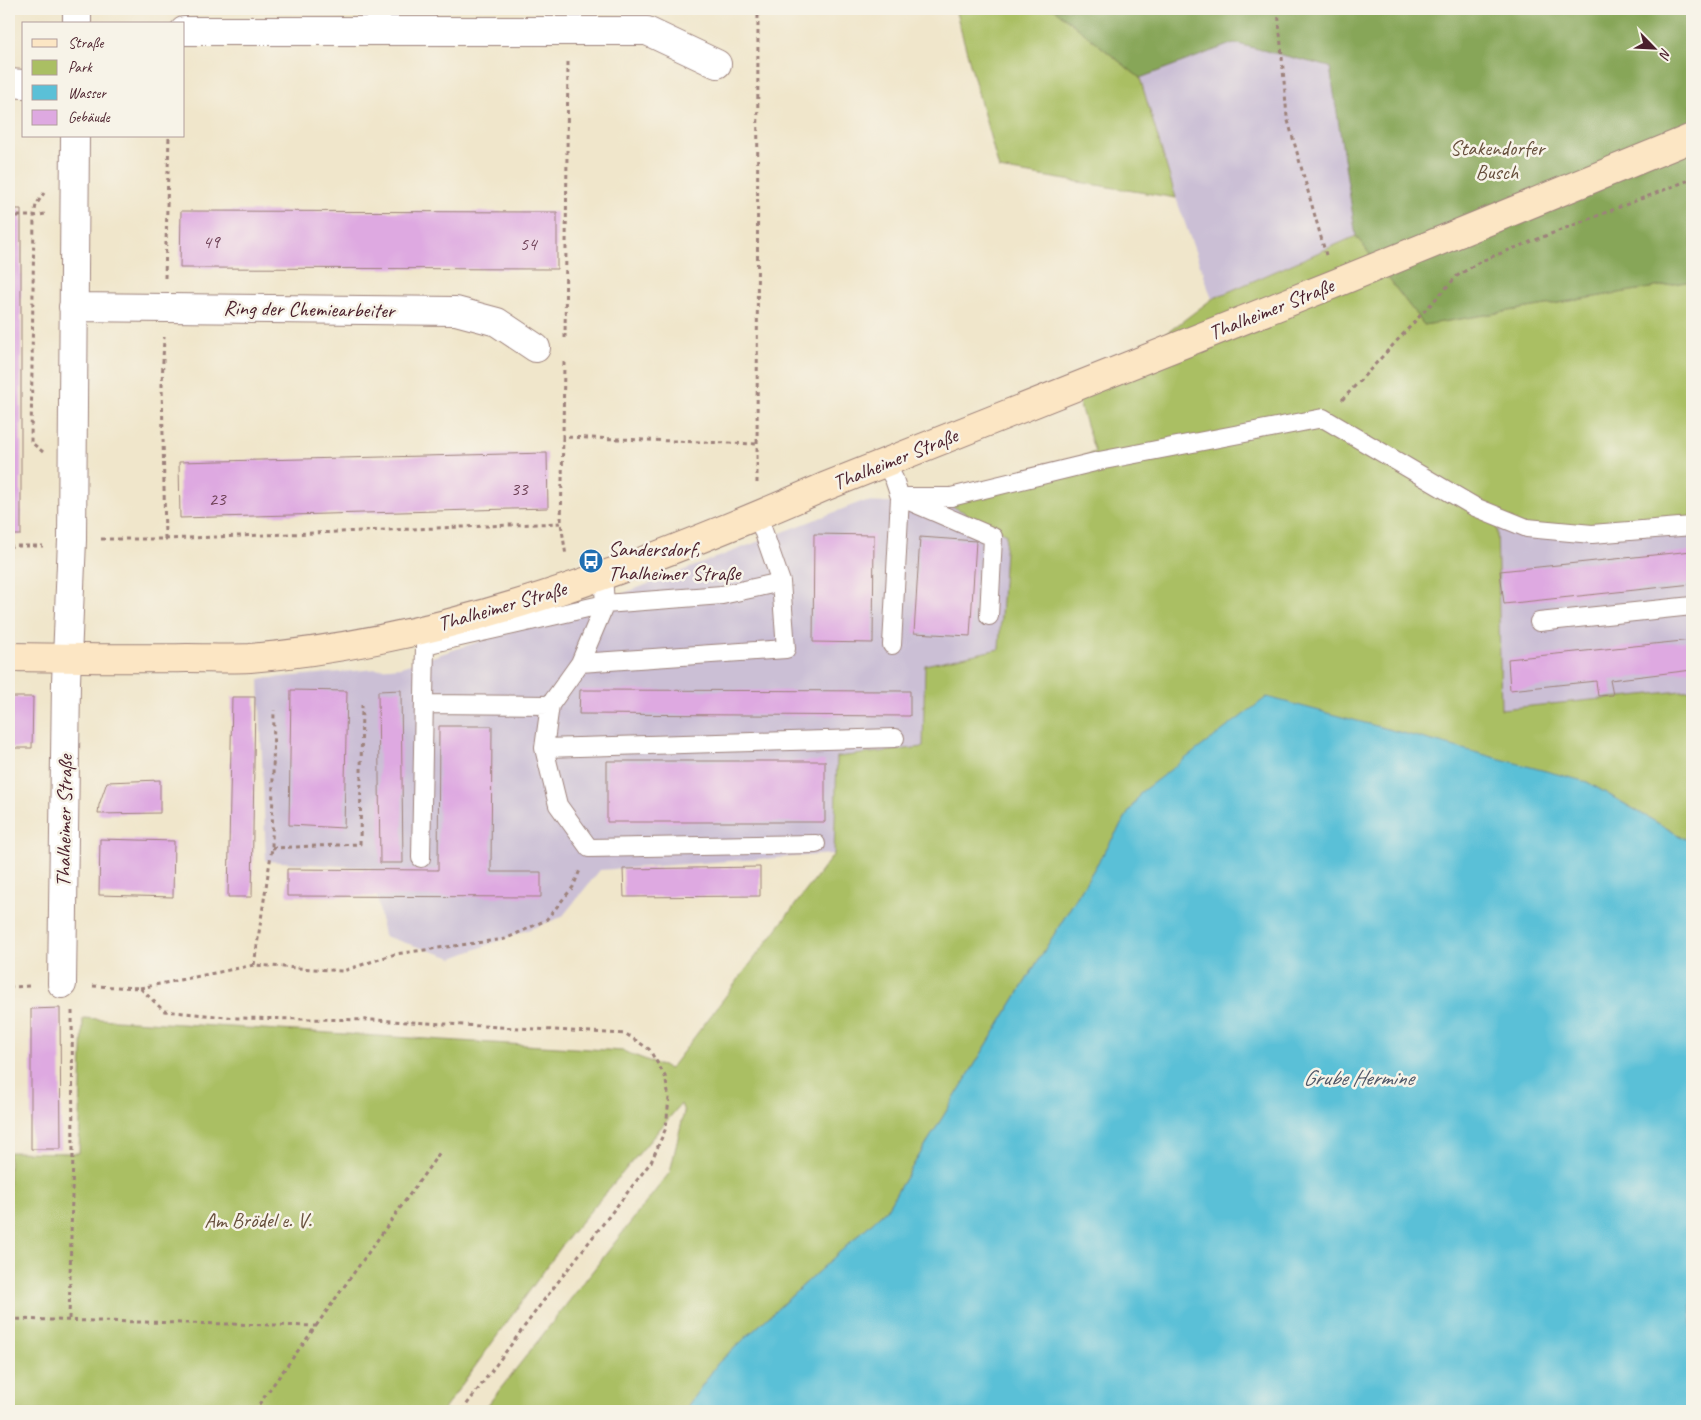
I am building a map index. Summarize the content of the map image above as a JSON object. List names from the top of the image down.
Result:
{
  "streets": {
    "street": ["Ring der Chemiearbeiter", "Thalheimer Straße"]
  },
  "water": ["Grube Hermine"],
  "parks": ["Stakendorfer Busch", "Am Brödel e. V."],
  "places": {
    "bus stop": ["Sandersdorf, Thalheimer Straße"]
  },
  "house_numbers": [
    "49",
    "54",
    "33",
    "23"
  ],
  "legend": [
    "Straße",
    "Park",
    "Wasser",
    "Gebäude"
  ],
  "north": "bottom right"
}
